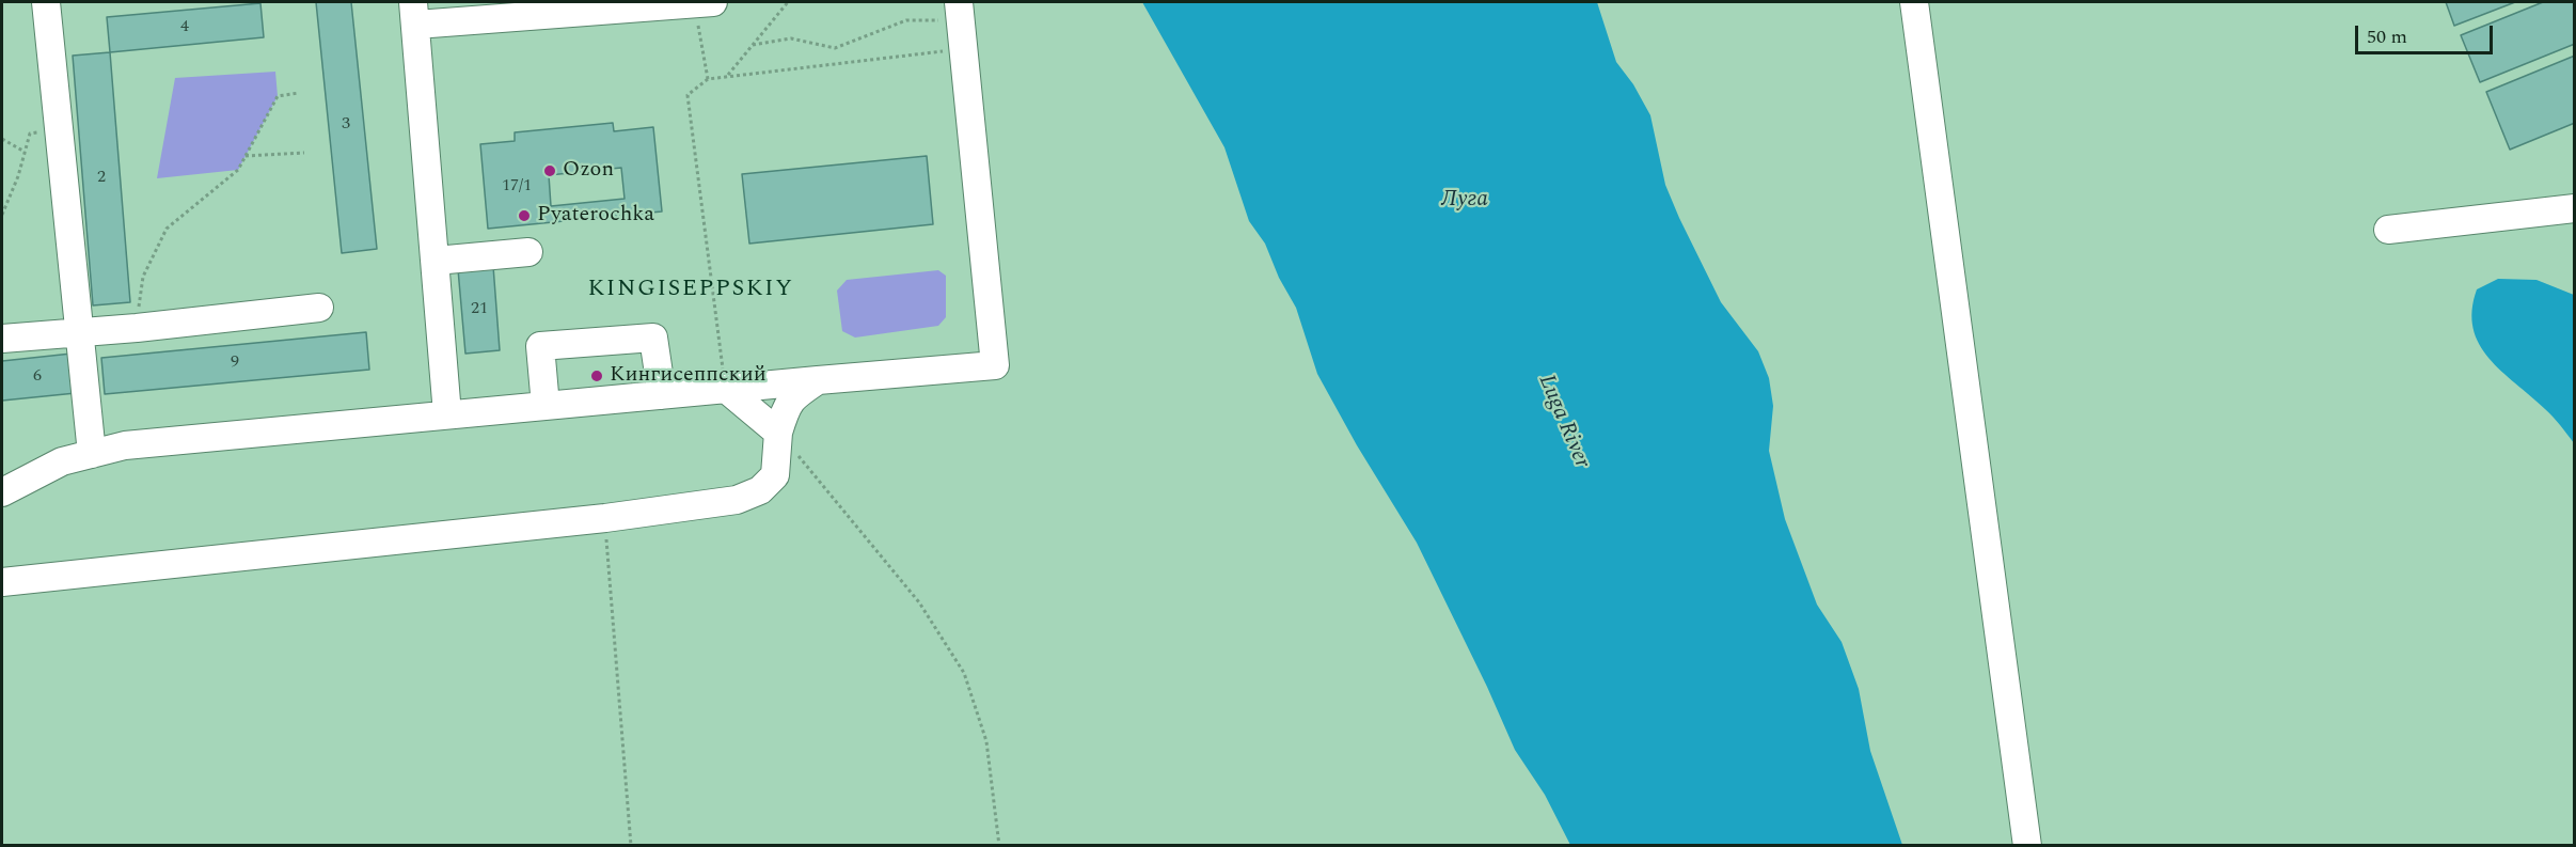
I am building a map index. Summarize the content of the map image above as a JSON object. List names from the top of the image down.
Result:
{
  "districts": ["KINGISEPPSKIY"],
  "water": ["Луга", "Luga River"],
  "places": ["Ozon", "Pyaterochka", "Кингисеппский"],
  "house_numbers": [
    "4",
    "3",
    "2",
    "17/1",
    "21",
    "9",
    "6"
  ],
  "scale_bar": "50 m"
}
